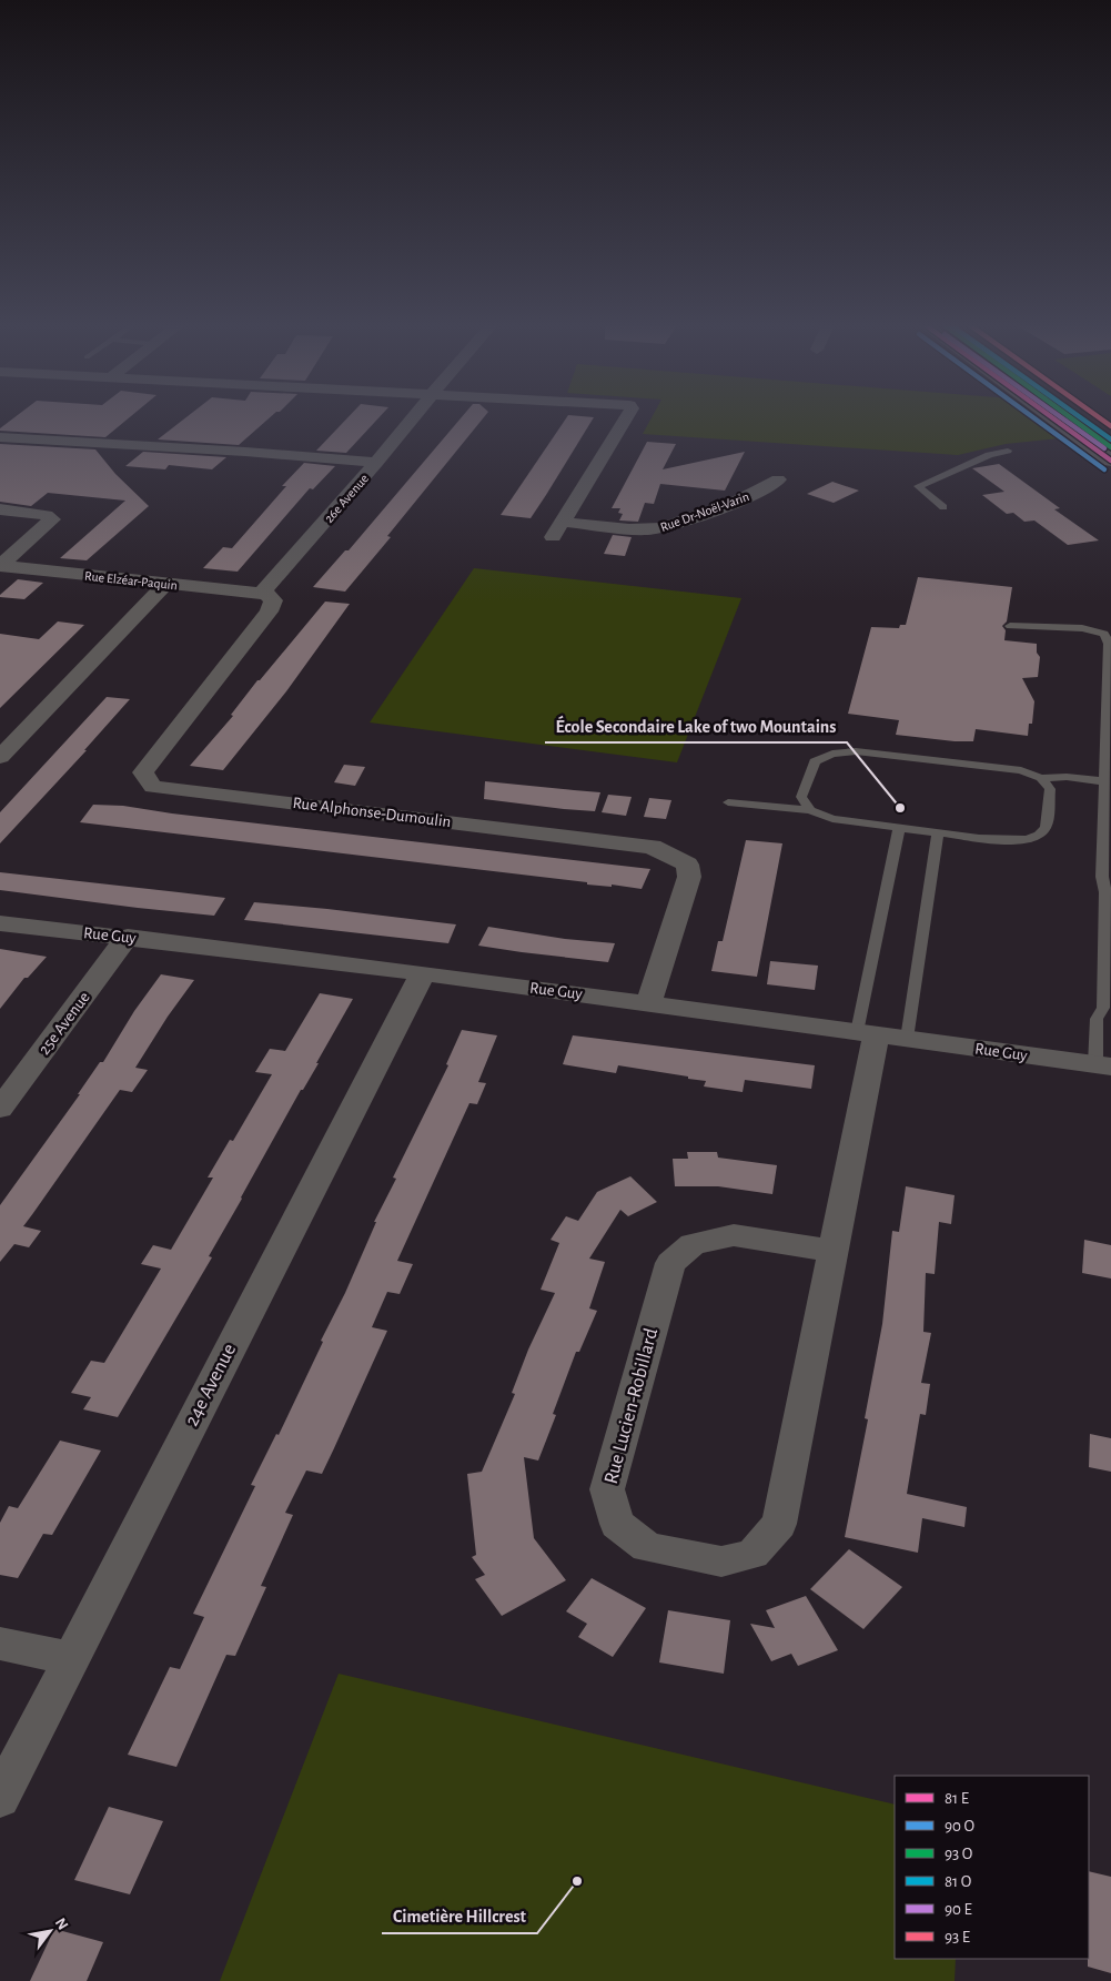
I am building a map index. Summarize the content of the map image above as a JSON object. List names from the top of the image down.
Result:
{
  "streets": {
    "street": [
      "26e Avenue",
      "Rue Dr-Noël-Varin",
      "Rue Elzéar-Paquin",
      "Rue Alphonse-Dumoulin",
      "Rue Guy",
      "25e Avenue",
      "24e Avenue",
      "Rue Lucien-Robillard"
    ]
  },
  "crossings": [
    ["26e Avenue", "Rue Elzéar-Paquin"],
    ["26e Avenue", "Rue Alphonse-Dumoulin"],
    ["Rue Elzéar-Paquin", "Rue Alphonse-Dumoulin"],
    ["Rue Alphonse-Dumoulin", "Rue Guy"],
    ["Rue Guy", "25e Avenue"],
    ["Rue Guy", "24e Avenue"],
    ["Rue Guy", "Rue Lucien-Robillard"]
  ],
  "places": ["École Secondaire Lake of two Mountains", "Cimetière Hillcrest"],
  "legend": [
    "81 E",
    "90 O",
    "93 O",
    "81 O",
    "90 E",
    "93 E"
  ],
  "north": "top right"
}
